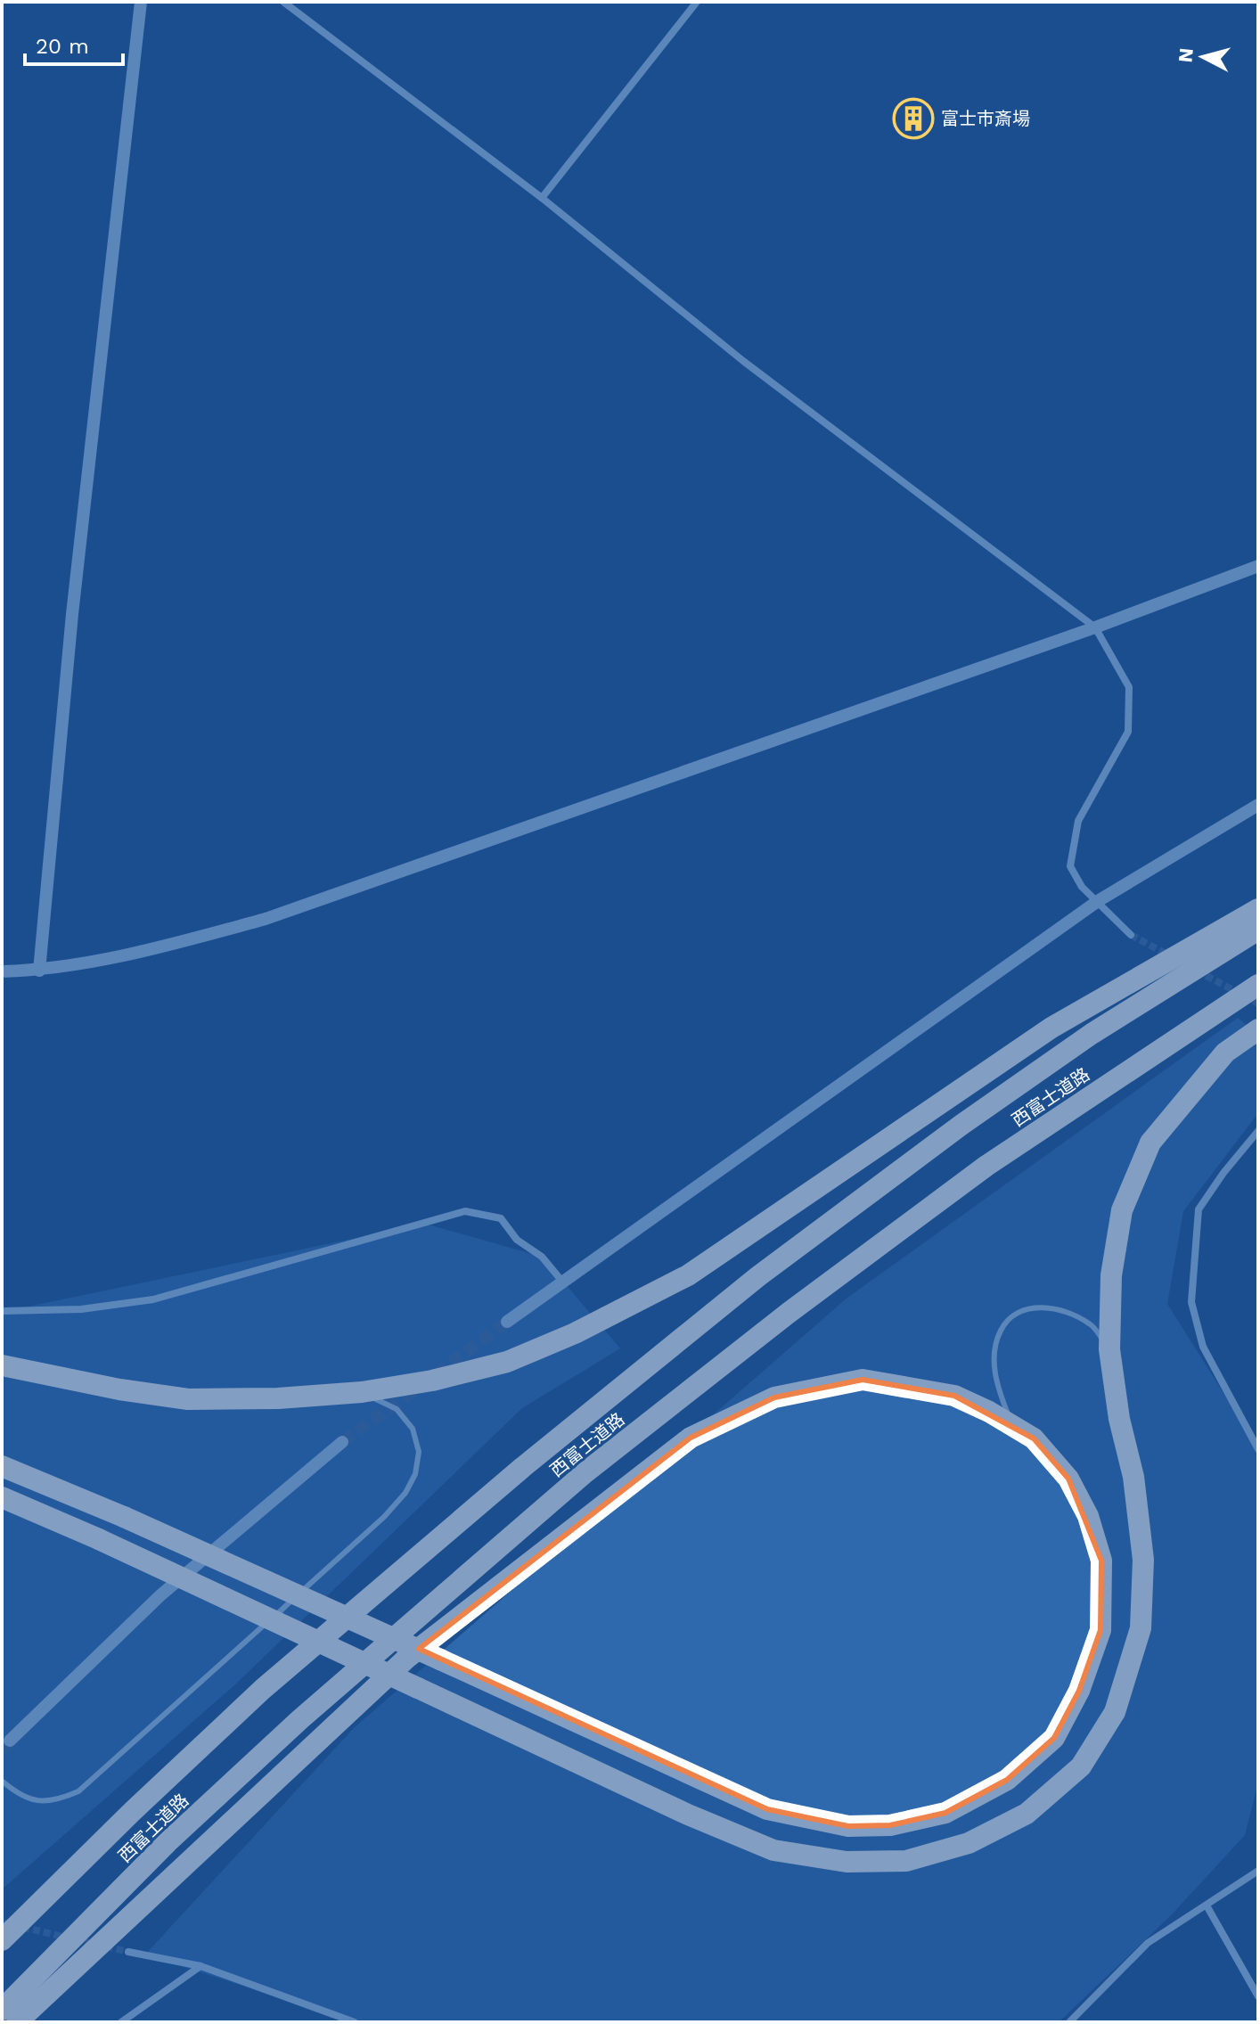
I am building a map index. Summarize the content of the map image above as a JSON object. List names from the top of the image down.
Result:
{
  "streets": {
    "highway": ["西富士道路"]
  },
  "places": {
    "building": ["富士市斎場"]
  },
  "scale_bar": "20 m",
  "north": "left"
}
